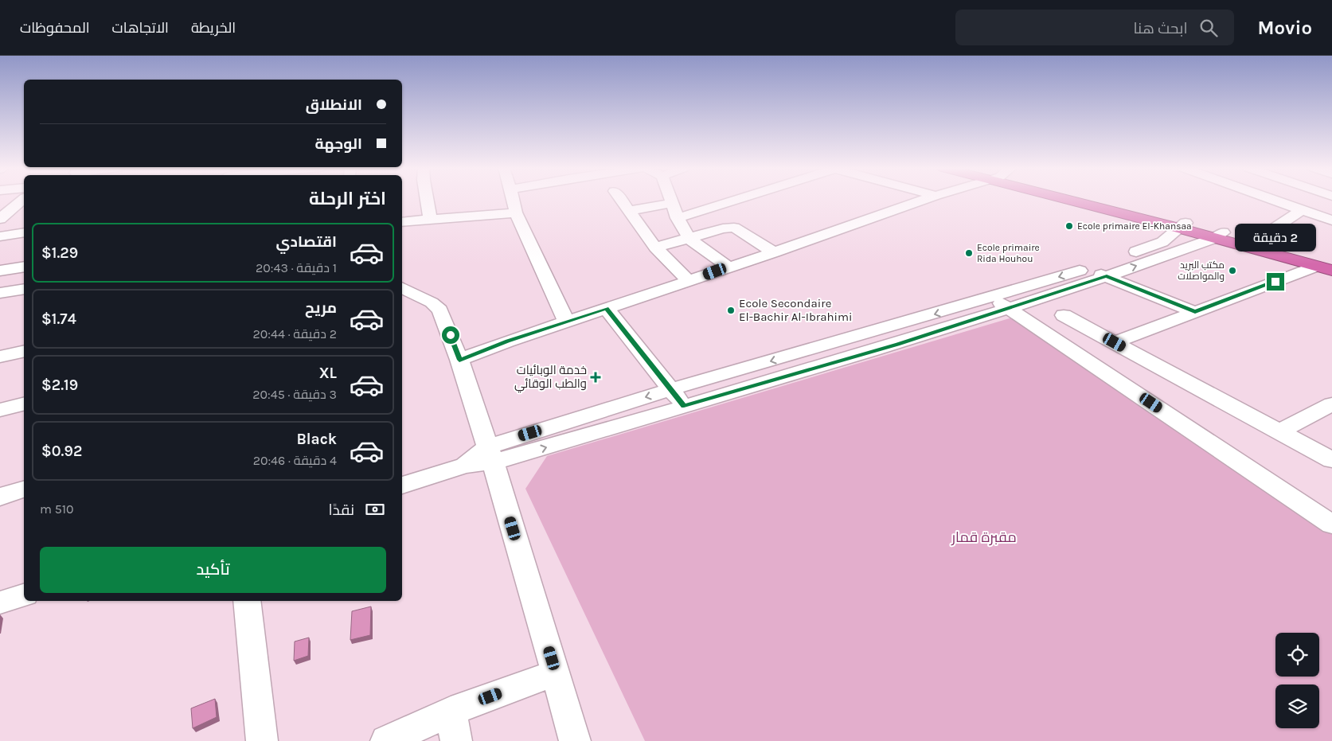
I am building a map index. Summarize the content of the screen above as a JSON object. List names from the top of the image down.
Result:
{
  "parks": ["مقبرة قمار"],
  "places": {
    "other": [
      "Ecole primaire El-Khansaa",
      "Ecole primaire Rida Houhou",
      "مكتب البريد والمواصلات",
      "Ecole Secondaire El-Bachir Al-Ibrahimi"
    ],
    "health": ["خدمة الوبائيات والطب الوقائي"]
  },
  "page": {
    "header": "Movio",
    "search": "ابحث هنا",
    "nav": ["الخريطة", "الاتجاهات", "المحفوظات"],
    "banner": ["الانطلاق", "الوجهة"],
    "heading": "اختر الرحلة",
    "list": [
      {
        "name": "اقتصادي",
        "note": "1 دقيقة · 20:43",
        "value": "$1.29"
      },
      {
        "name": "مريح",
        "note": "2 دقيقة · 20:44",
        "value": "$1.74"
      },
      {
        "name": "XL",
        "note": "3 دقيقة · 20:45",
        "value": "$2.19"
      },
      {
        "name": "Black",
        "note": "4 دقيقة · 20:46",
        "value": "$0.92"
      }
    ],
    "bubble": "2 دقيقة",
    "pay": ["نقدًا", "510 m"],
    "buttons": "تأكيد"
  }
}
